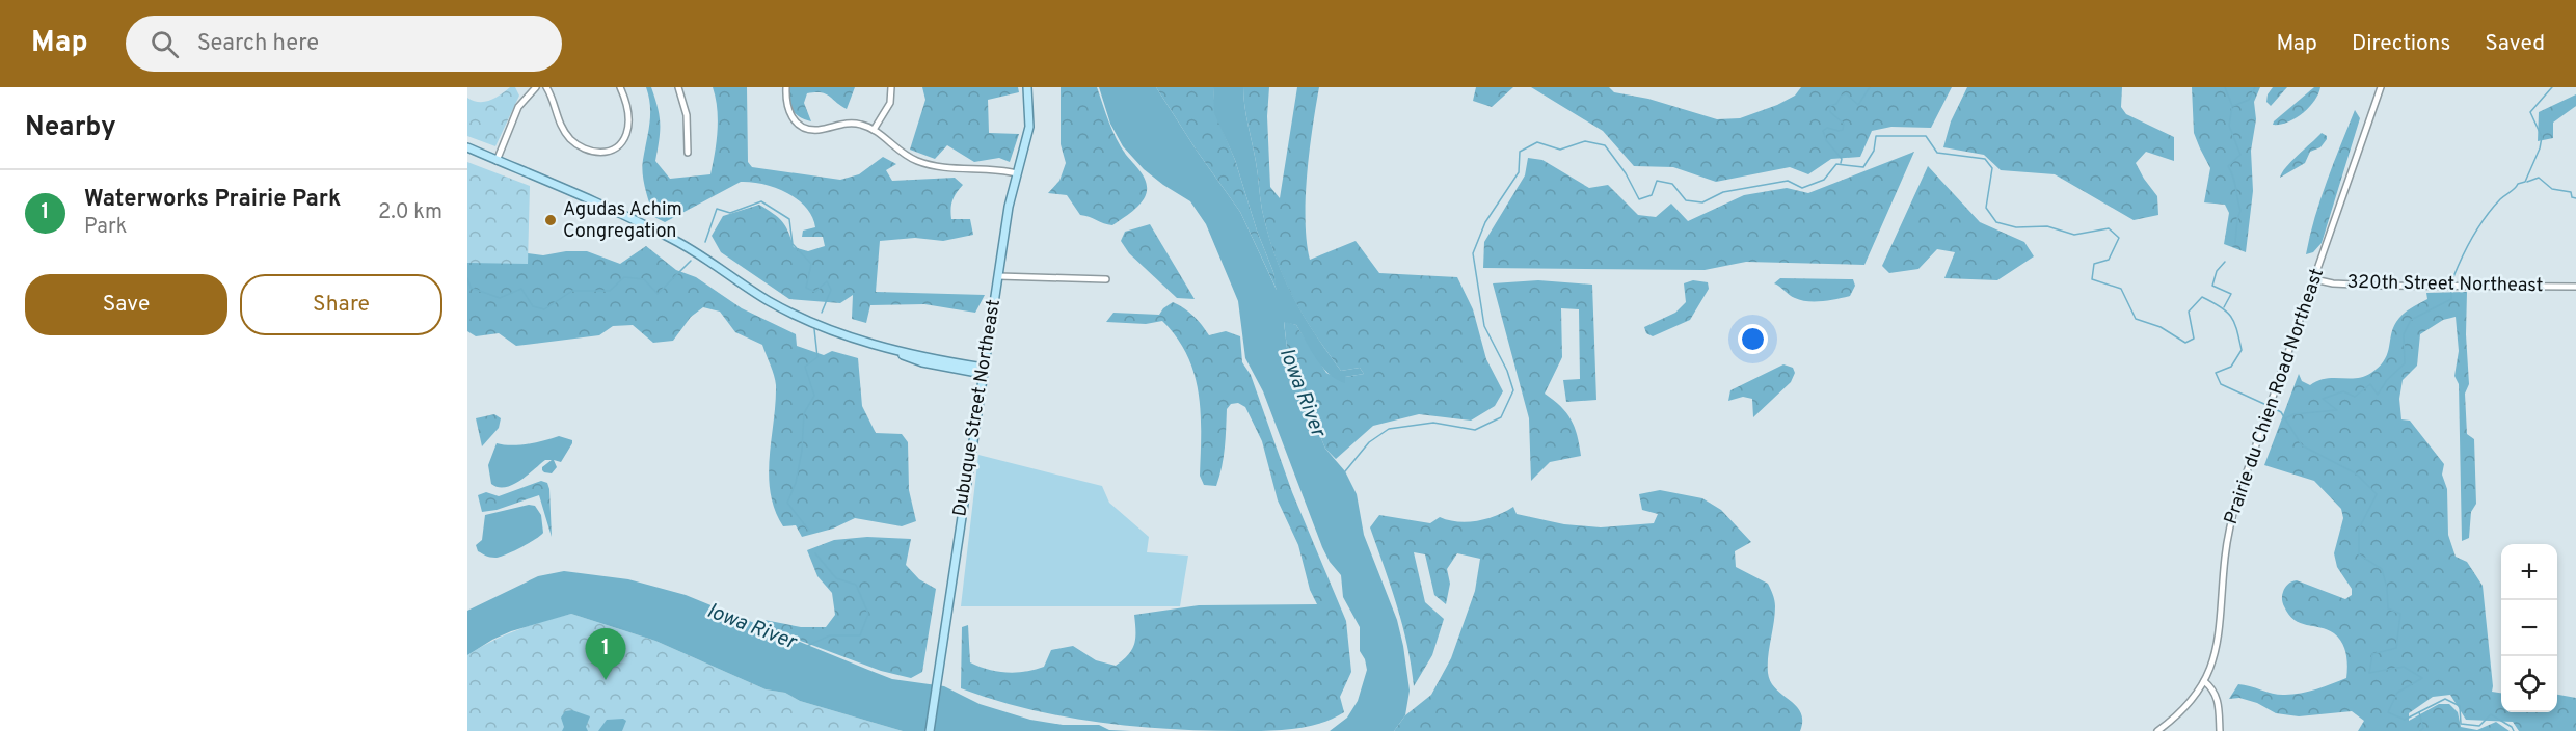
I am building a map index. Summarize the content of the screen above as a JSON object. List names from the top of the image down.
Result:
{
  "streets": {
    "main road": ["Dubuque Street Northeast"],
    "street": ["320th Street Northeast", "Prairie du Chien Road Northeast"]
  },
  "crossings": [
    ["320th Street Northeast", "Prairie du Chien Road Northeast"]
  ],
  "water": ["Iowa River"],
  "places": ["Agudas Achim Congregation"],
  "page": {
    "header": "Map",
    "search": "Search here",
    "nav": ["Map", "Directions", "Saved"],
    "heading": "Nearby",
    "list": [
      {
        "mark": "1",
        "name": "Waterworks Prairie Park",
        "note": "Park",
        "value": "2.0 km"
      }
    ],
    "buttons": ["Save", "Share"],
    "map_buttons": ["+", "−"],
    "pins": "1"
  }
}
